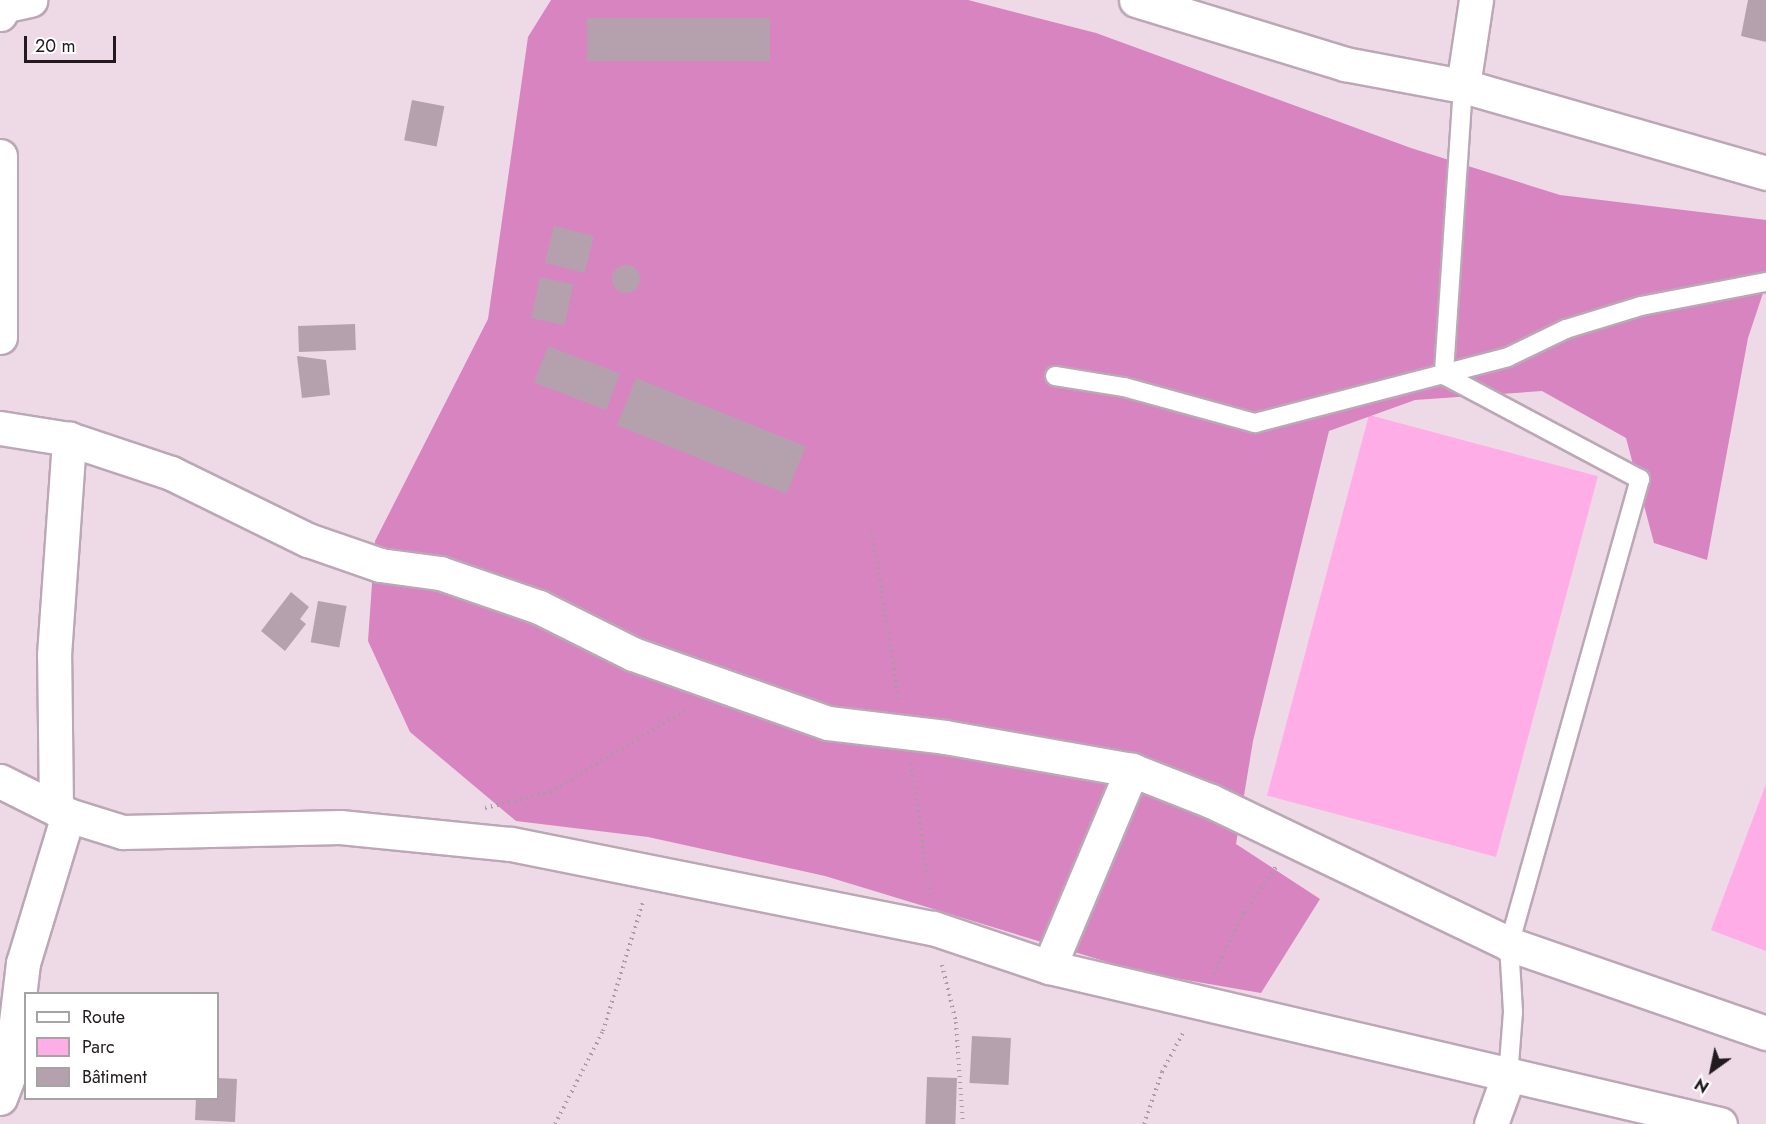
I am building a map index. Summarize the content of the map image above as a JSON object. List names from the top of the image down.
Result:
{
  "legend": ["Route", "Parc", "Bâtiment"],
  "scale_bar": "20 m",
  "north": "bottom left"
}
